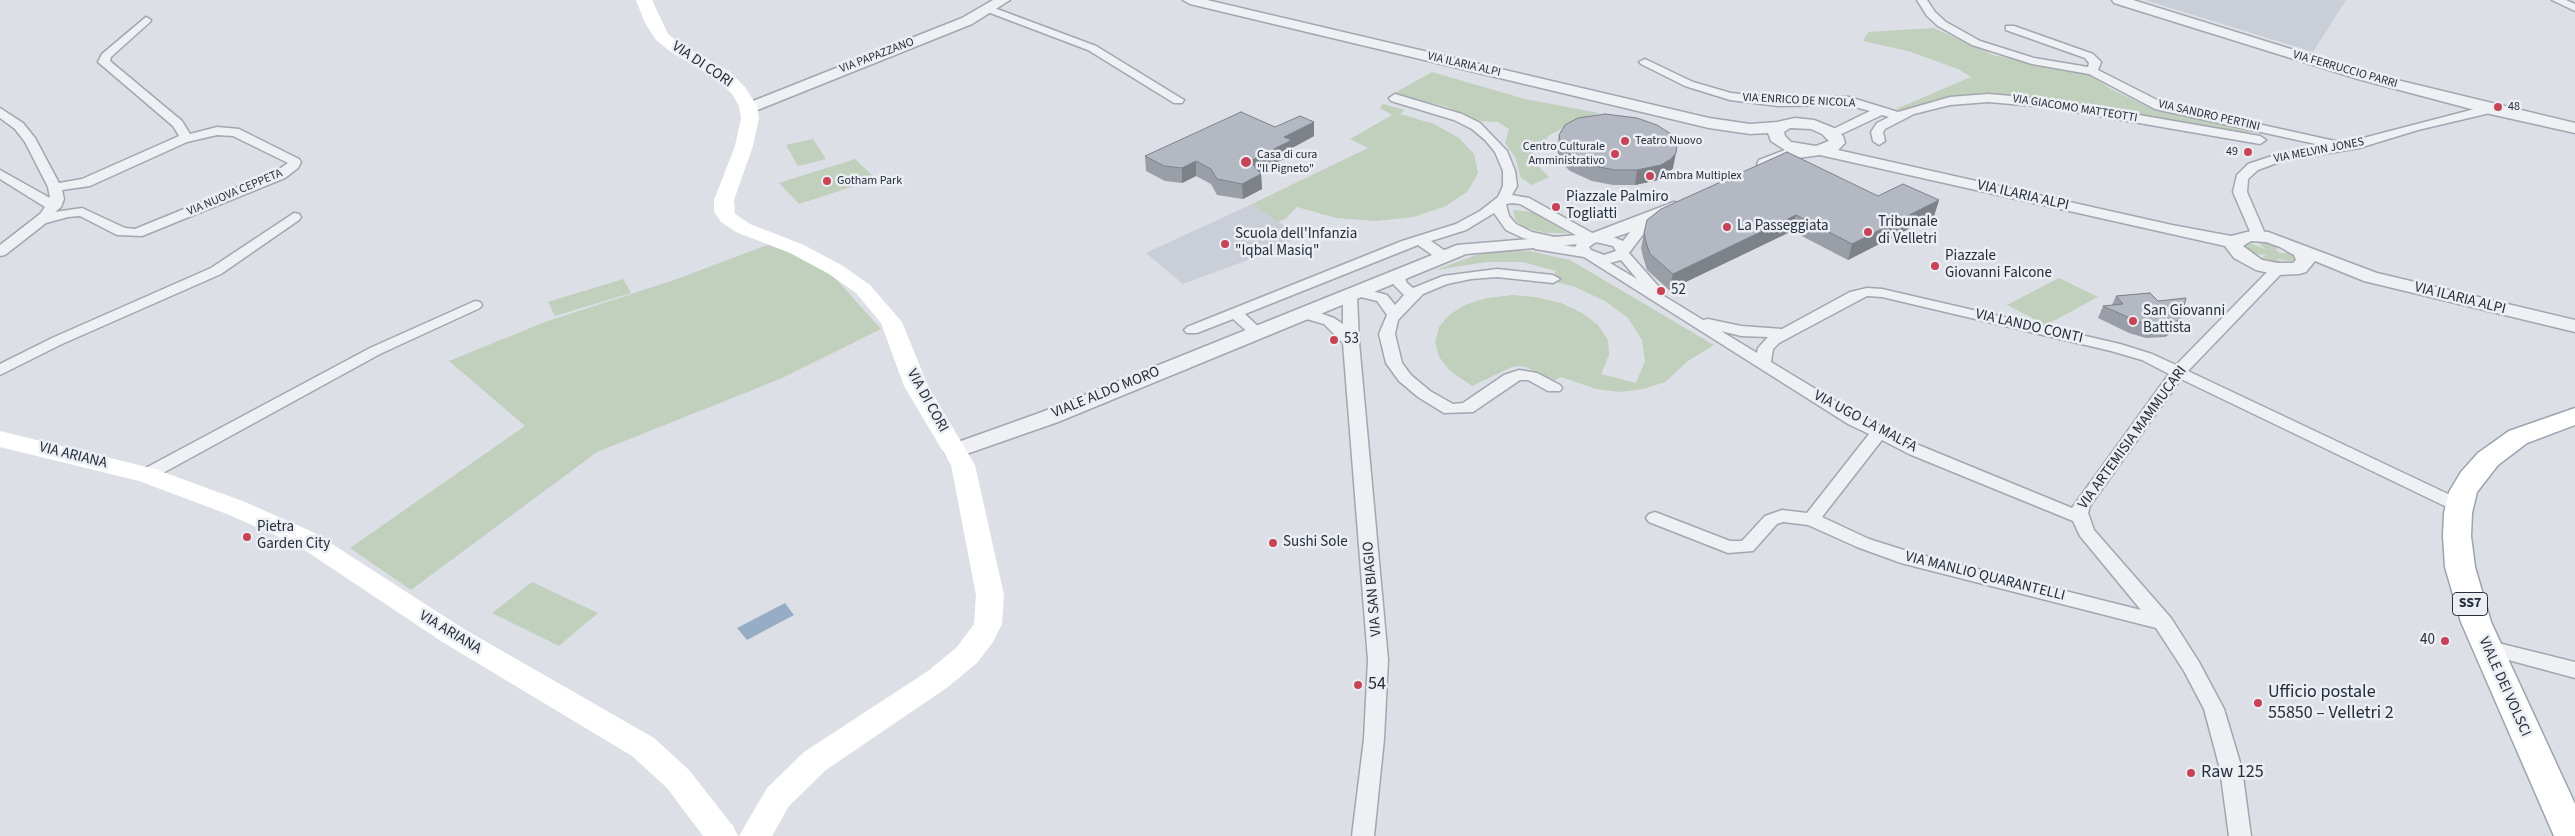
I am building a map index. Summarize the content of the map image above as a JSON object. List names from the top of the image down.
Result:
{
  "streets": {
    "main road": [
      "VIA DI CORI",
      "VIA ARIANA",
      "SS7",
      "VIALE DEI VOLSCI"
    ],
    "street": [
      "VIA PAPAZZANO",
      "VIA ILARIA ALPI",
      "VIA FERRUCCIO PARRI",
      "VIA ENRICO DE NICOLA",
      "VIA GIACOMO MATTEOTTI",
      "VIA SANDRO PERTINI",
      "VIA MELVIN JONES",
      "VIA NUOVA CEPPETA",
      "VIA LANDO CONTI",
      "VIALE ALDO MORO",
      "VIA UGO LA MALFA",
      "VIA ARTEMISIA MAMMUCARI",
      "VIA MANLIO QUARANTELLI",
      "VIA SAN BIAGIO"
    ]
  },
  "crossings": [
    ["VIA PAPAZZANO", "VIA DI CORI"],
    ["VIA DI CORI", "VIALE ALDO MORO"],
    ["VIA ILARIA ALPI", "VIA MELVIN JONES"],
    ["VIA ILARIA ALPI", "VIA ARTEMISIA MAMMUCARI"],
    ["VIA FERRUCCIO PARRI", "VIA MELVIN JONES"],
    ["VIA ENRICO DE NICOLA", "VIA GIACOMO MATTEOTTI"],
    ["VIA SANDRO PERTINI", "VIA MELVIN JONES"],
    ["VIA LANDO CONTI", "VIA ARTEMISIA MAMMUCARI"],
    ["VIA LANDO CONTI", "VIALE DEI VOLSCI"],
    ["VIALE ALDO MORO", "VIA SAN BIAGIO"],
    ["VIA UGO LA MALFA", "VIA ARTEMISIA MAMMUCARI"],
    ["VIA ARTEMISIA MAMMUCARI", "VIA MANLIO QUARANTELLI"]
  ],
  "places": [
    "48",
    "Teatro Nuovo",
    "49",
    "Centro Culturale Amministrativo",
    "Casa di cura \"Il Pigneto\"",
    "Ambra Multiplex",
    "Gotham Park",
    "Piazzale Palmiro Togliatti",
    "La Passeggiata",
    "Tribunale di Velletri",
    "Scuola dell'Infanzia \"Iqbal Masiq\"",
    "Piazzale Giovanni Falcone",
    "52",
    "San Giovanni Battista",
    "53",
    "Pietra Garden City",
    "Sushi Sole",
    "40",
    "54",
    "Ufficio postale 55850 – Velletri 2",
    "Raw 125"
  ]
}
